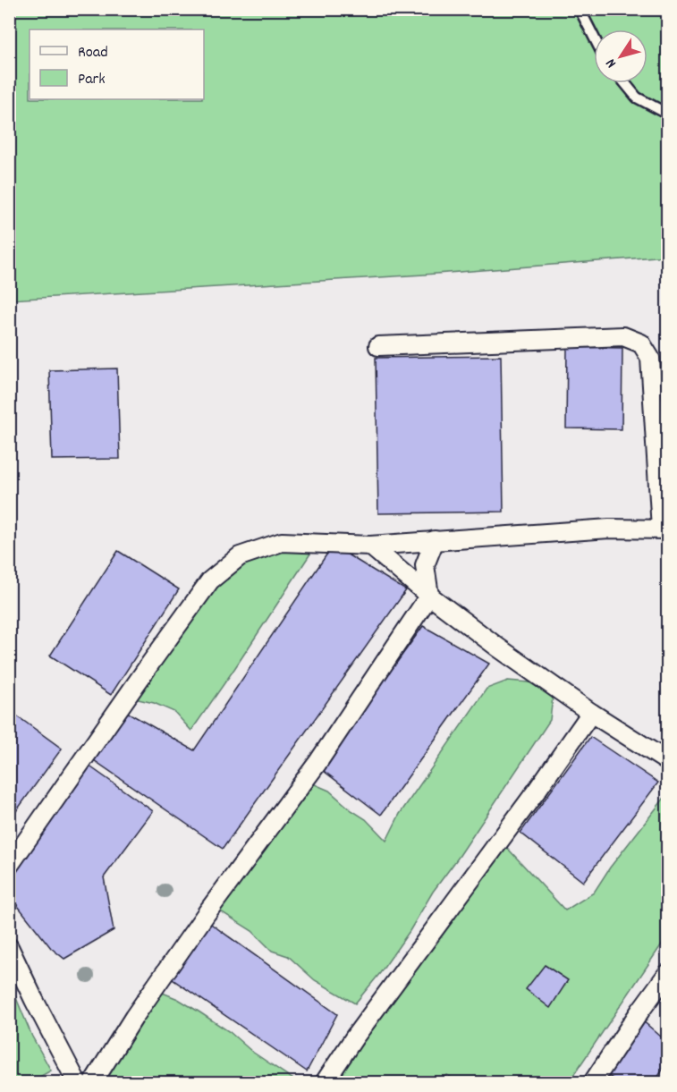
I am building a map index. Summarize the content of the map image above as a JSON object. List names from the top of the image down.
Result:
{
  "legend": ["Road", "Park"],
  "north": "bottom left"
}
